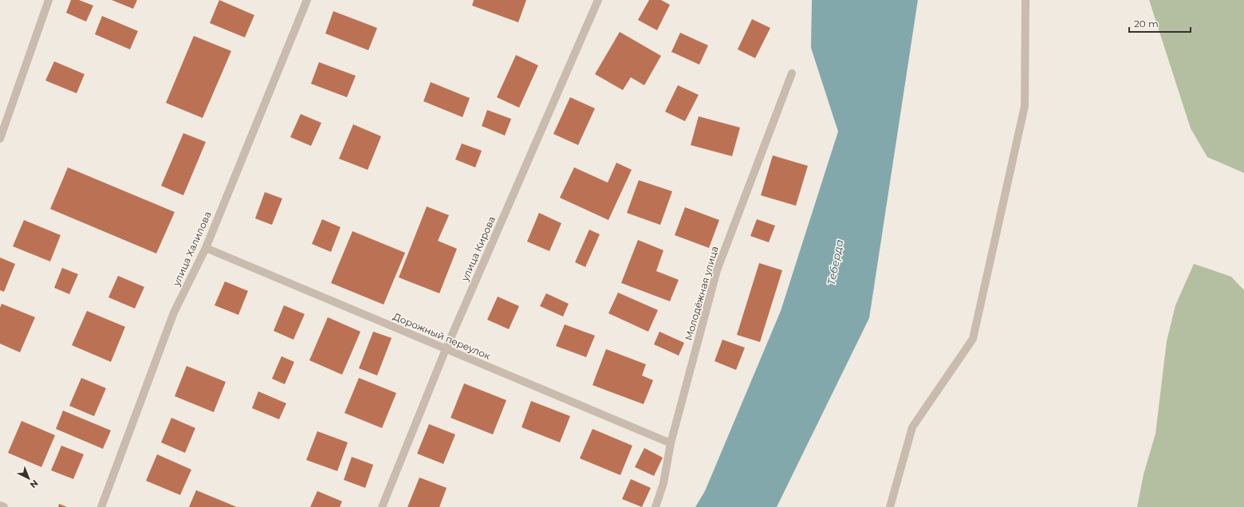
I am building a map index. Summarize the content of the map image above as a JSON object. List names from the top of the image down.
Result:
{
  "streets": {
    "street": [
      "улица Халилова",
      "улица Кирова",
      "Молодёжная улица",
      "Дорожный переулок"
    ]
  },
  "crossings": [
    ["улица Халилова", "Дорожный переулок"],
    ["улица Кирова", "Дорожный переулок"],
    ["Молодёжная улица", "Дорожный переулок"]
  ],
  "water": ["Теберда"],
  "scale_bar": "20 m",
  "north": "bottom right"
}
